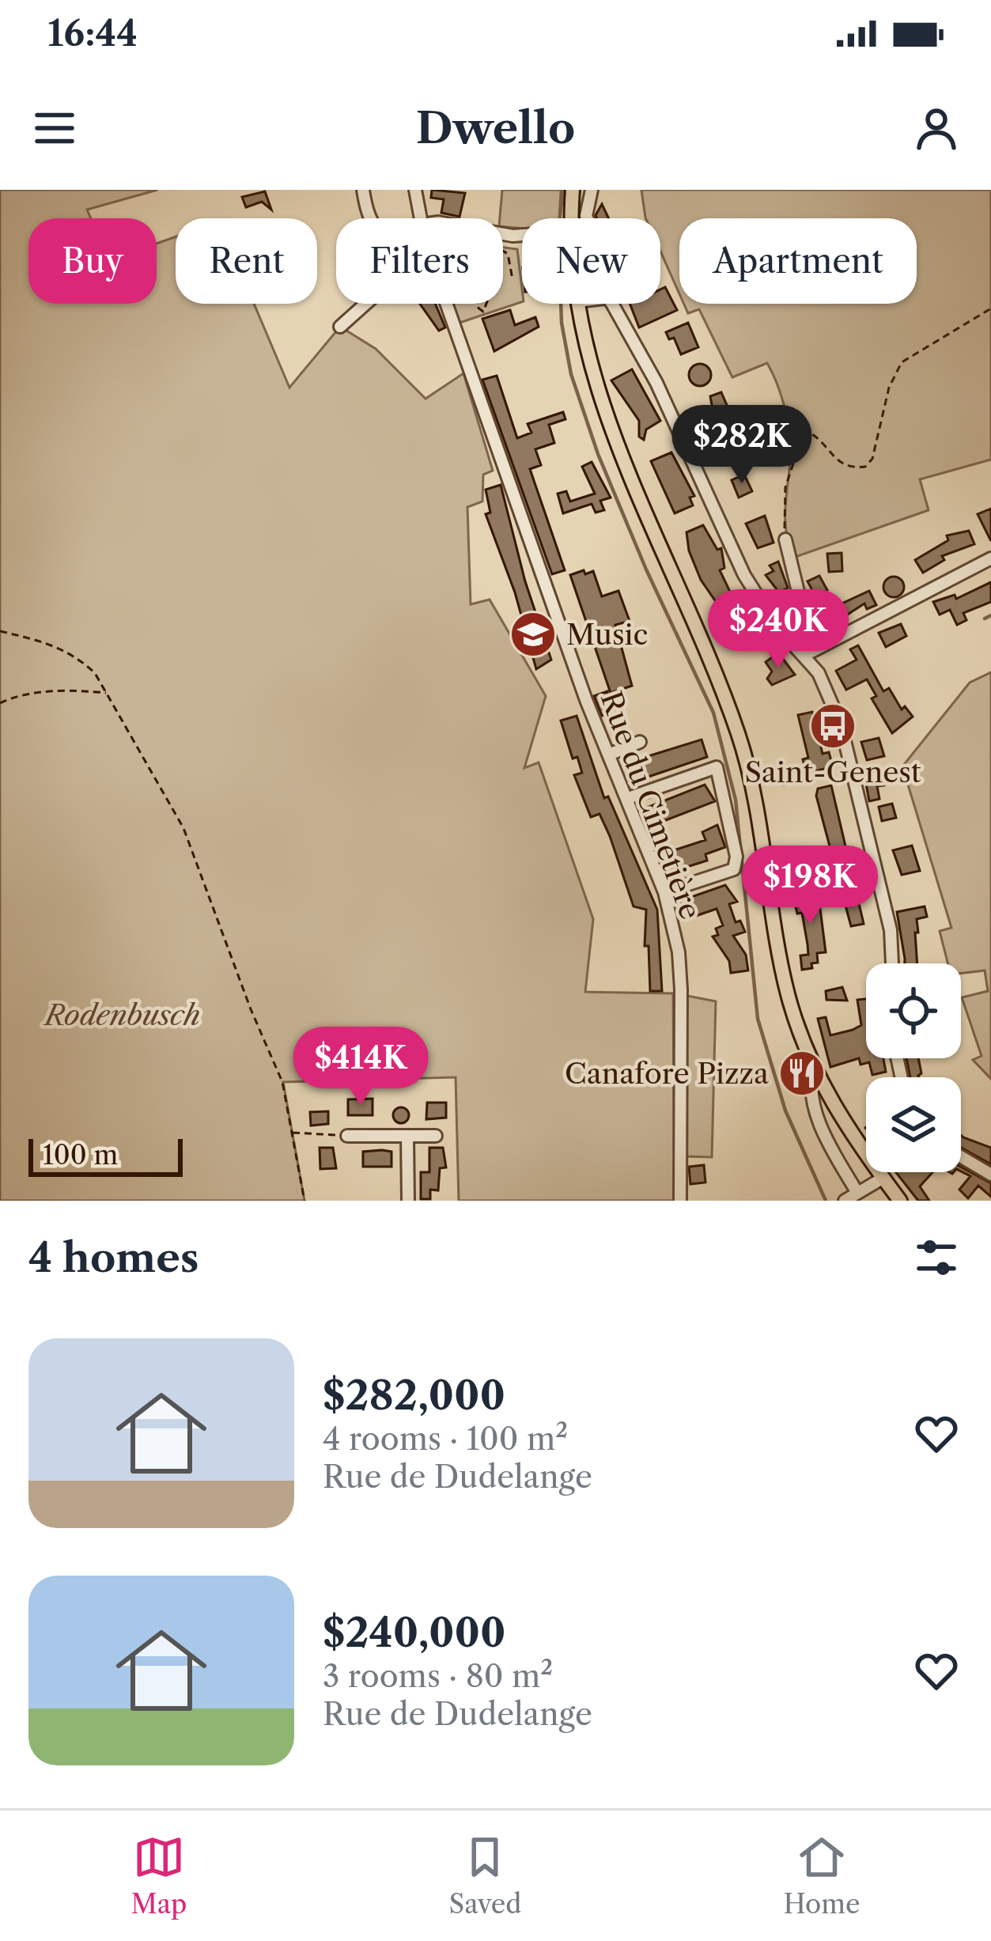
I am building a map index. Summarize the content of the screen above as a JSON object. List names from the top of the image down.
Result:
{
  "streets": {
    "street": ["Rue du Cimetière"]
  },
  "parks": ["Rodenbusch"],
  "places": {
    "school or university": ["Music"],
    "bus stop": ["Saint-Genest"],
    "restaurant": ["Canafore Pizza"]
  },
  "scale_bar": "100 m",
  "page": {
    "status": "16:44",
    "header": "Dwello",
    "chip": [
      "Buy",
      "Rent",
      "Filters",
      "New",
      "Apartment"
    ],
    "price": [
      "$282K",
      "$240K",
      "$198K",
      "$414K"
    ],
    "scale": "100 m",
    "heading": "4 homes",
    "list": [
      {
        "name": "$282,000",
        "note": "4 rooms · 100 m² · Rue de Dudelange"
      },
      {
        "name": "$240,000",
        "note": "3 rooms · 80 m² · Rue de Dudelange"
      }
    ],
    "tabs": ["Map", "Saved", "Home"]
  }
}
